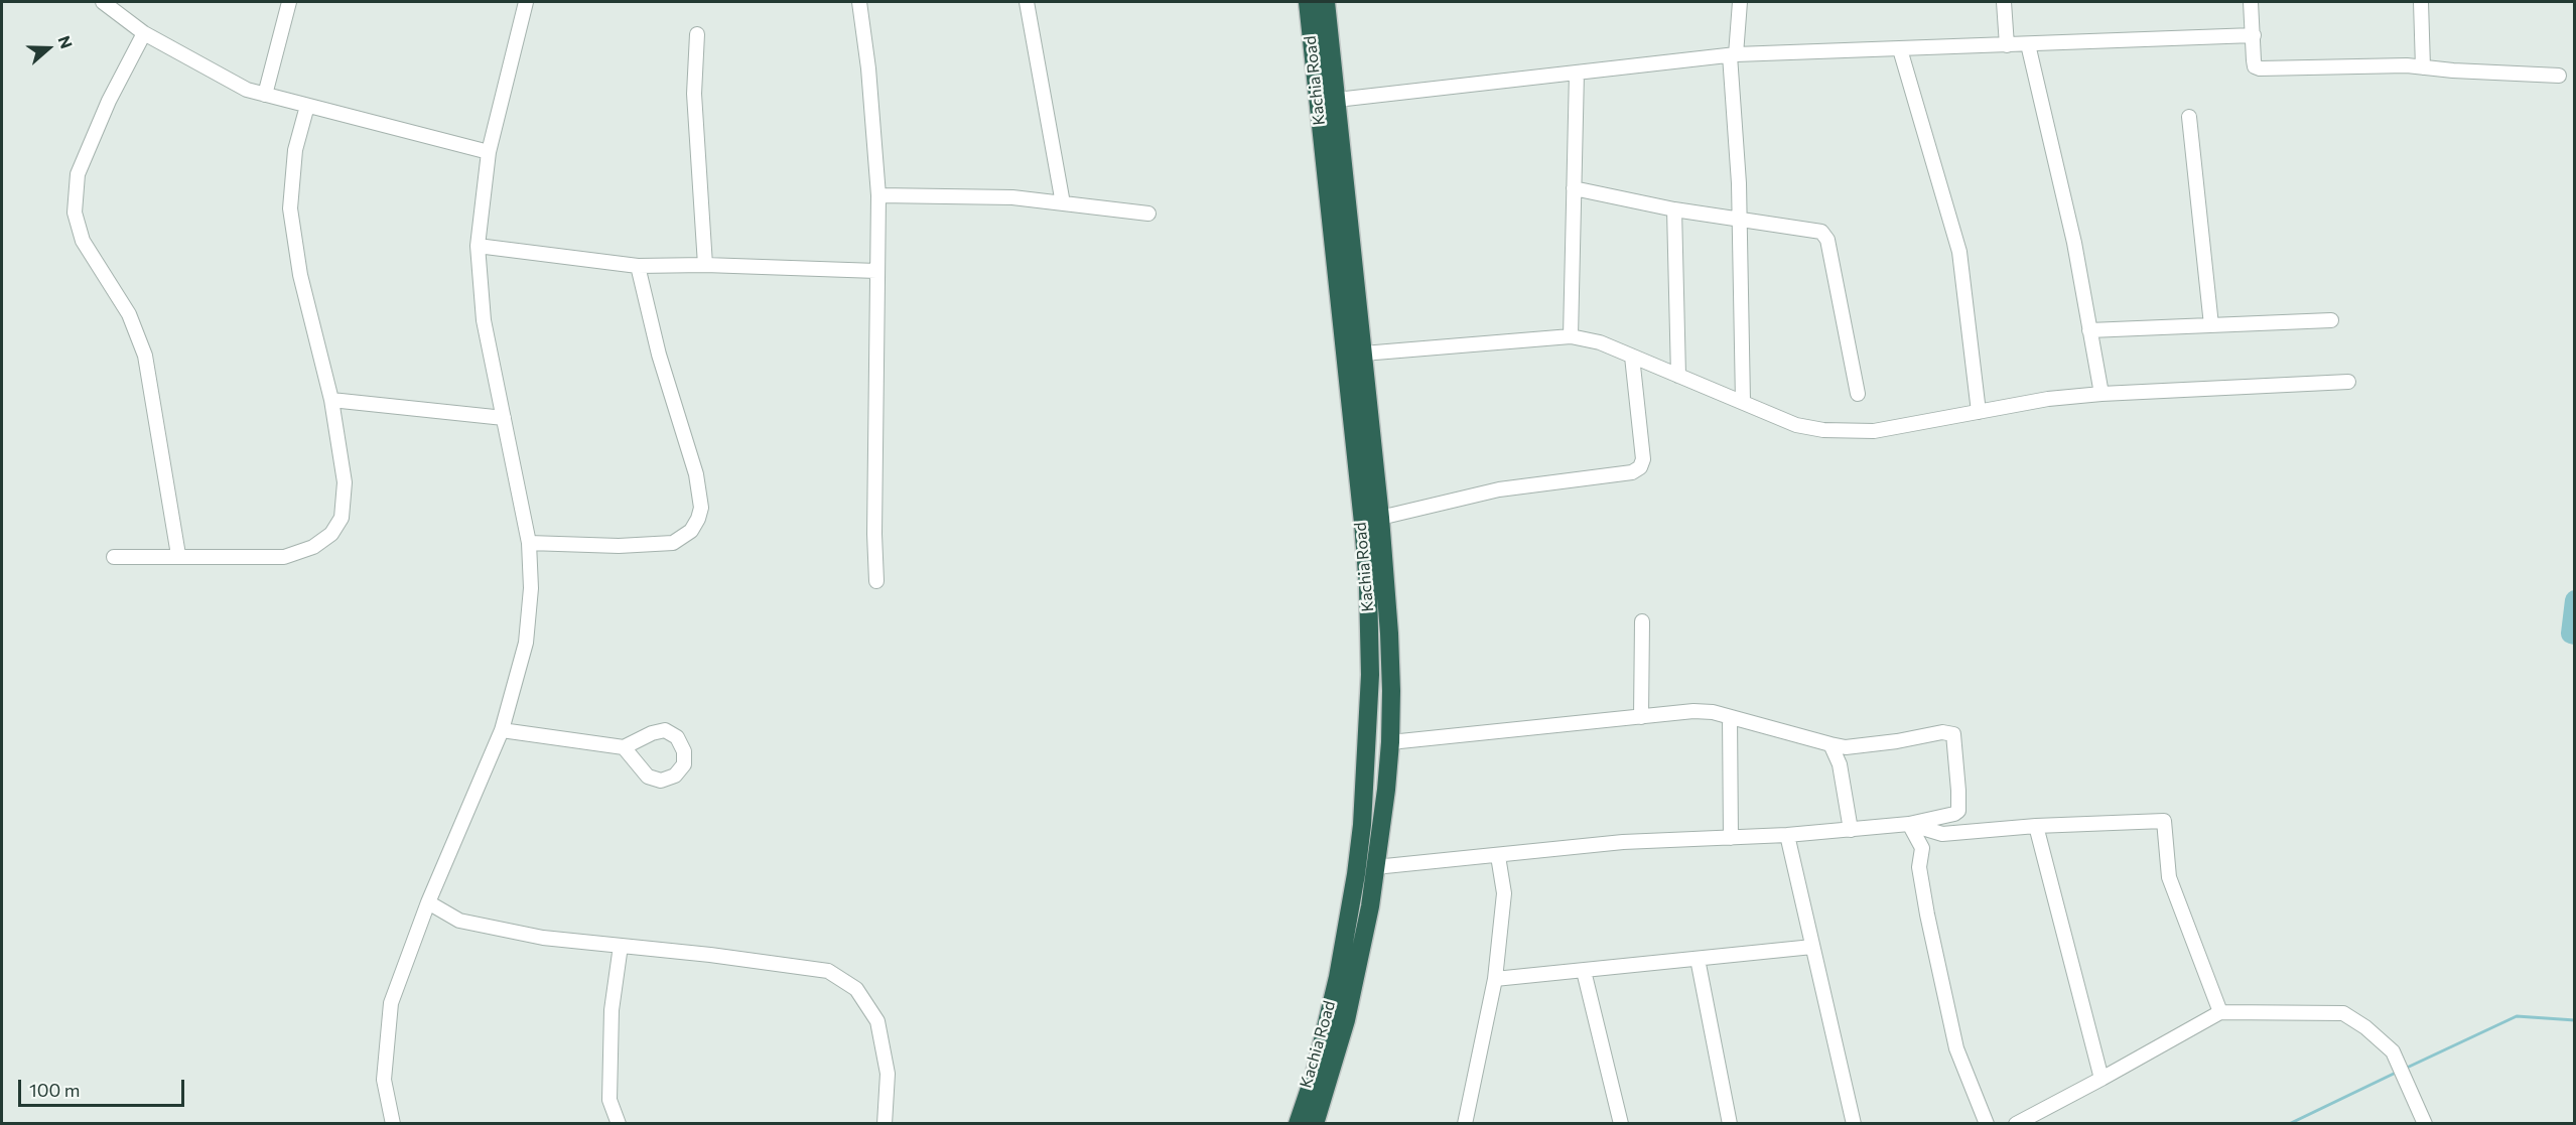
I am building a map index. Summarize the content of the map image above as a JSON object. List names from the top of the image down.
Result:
{
  "streets": {
    "highway": ["Kachia Road"]
  },
  "scale_bar": "100 m",
  "north": "right"
}
